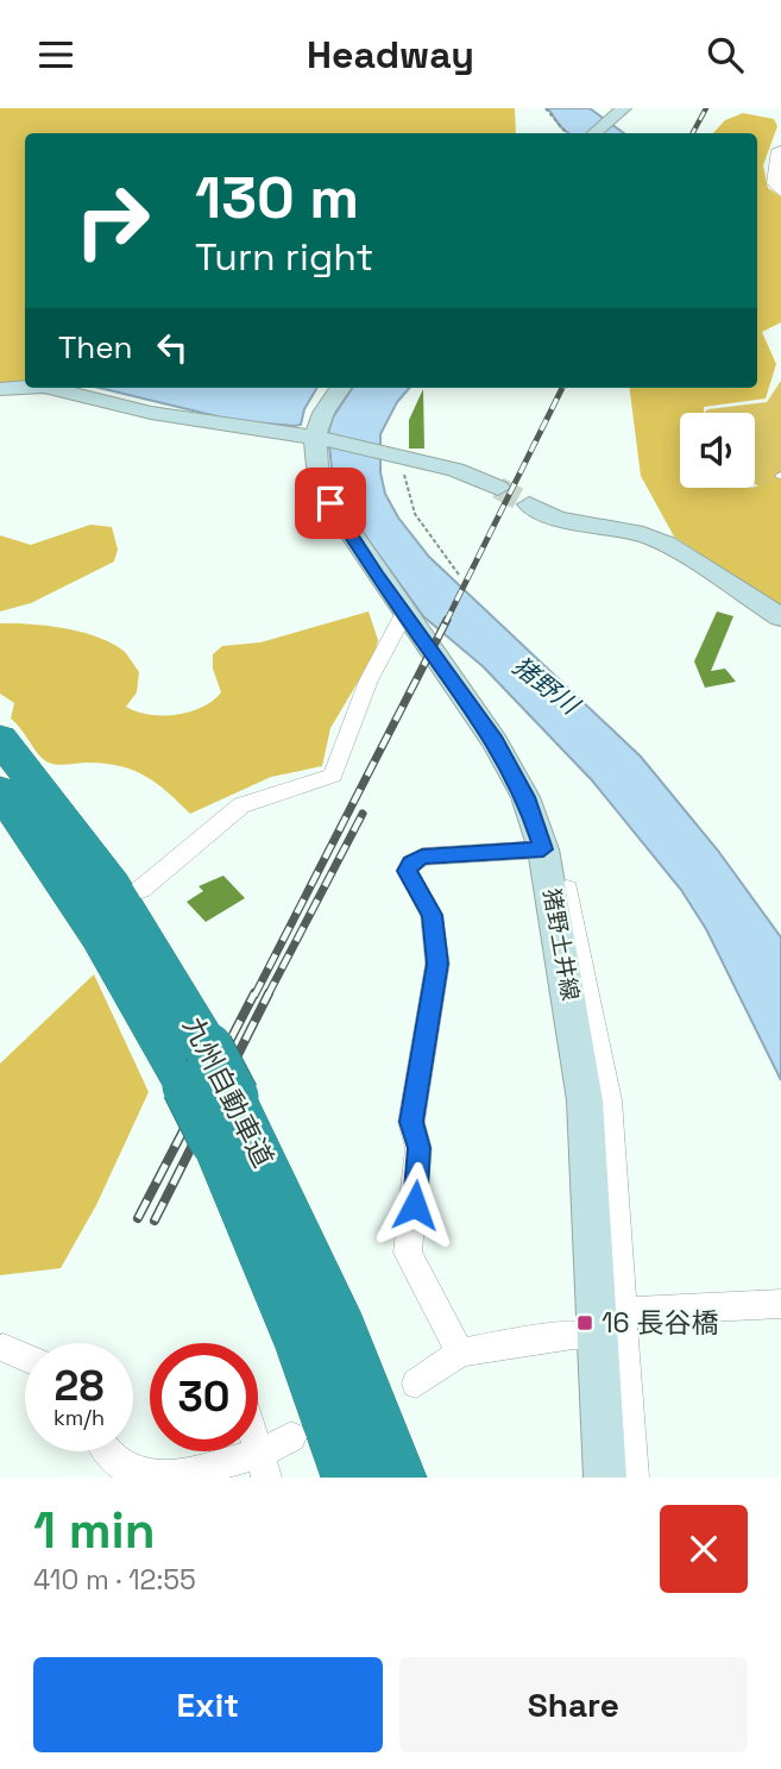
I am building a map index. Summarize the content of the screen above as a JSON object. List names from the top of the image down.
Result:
{
  "streets": {
    "highway": ["九州自動車道"],
    "main road": ["猪野土井線"]
  },
  "water": ["猪野川"],
  "places": {
    "transit": ["16 長谷橋"]
  },
  "page": {
    "header": "Headway",
    "turn": ["130 m", "Turn right"],
    "then": "Then",
    "speed": "28 km/h",
    "limit": "30",
    "heading": ["1 min", "410 m · 12:55"],
    "buttons": ["Exit", "Share"]
  }
}
